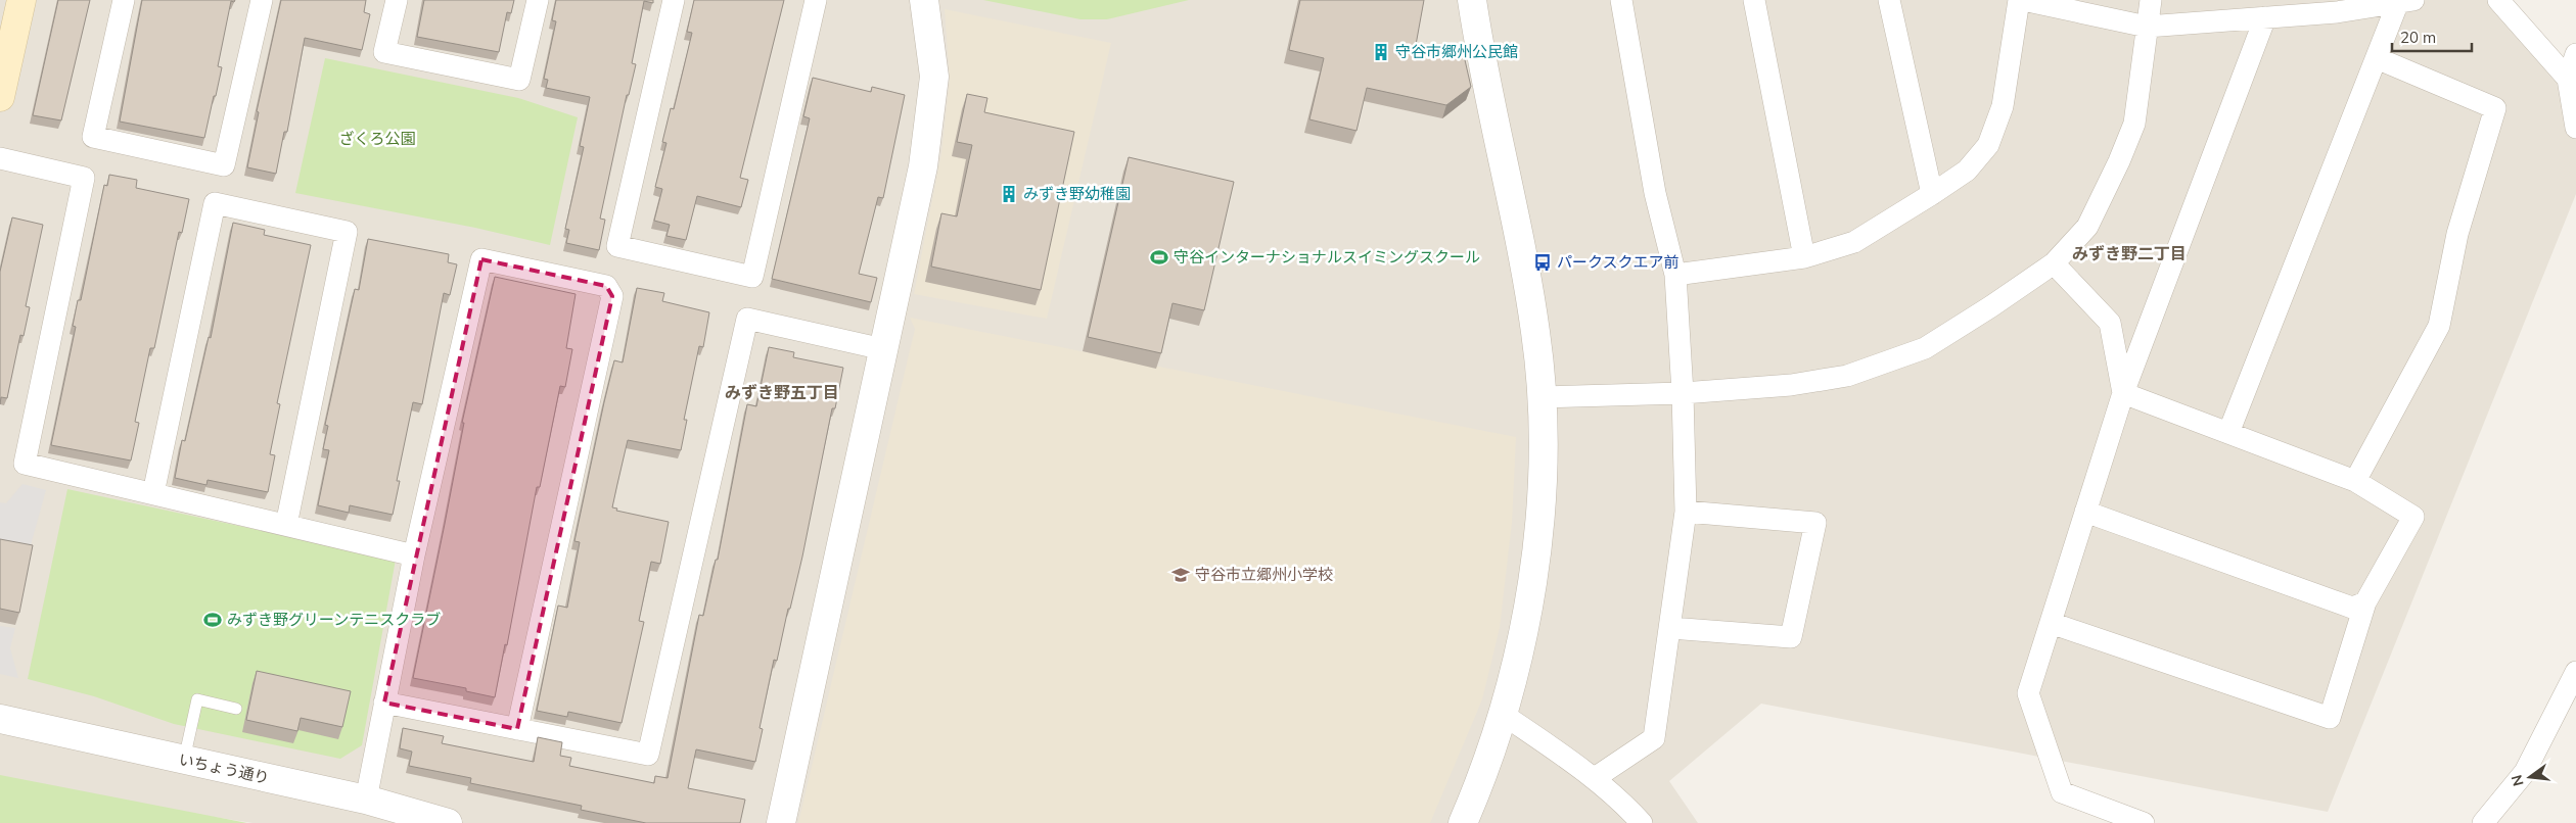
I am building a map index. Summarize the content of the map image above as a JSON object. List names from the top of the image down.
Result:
{
  "streets": {
    "street": ["いちょう通り"]
  },
  "districts": ["みずき野二丁目", "みずき野五丁目"],
  "parks": ["ざくろ公園"],
  "places": {
    "building": ["守谷市郷州公民館", "みずき野幼稚園"],
    "sports": ["守谷インターナショナルスイミングスクール", "みずき野グリーンテニスクラブ"],
    "bus stop": ["パークスクエア前"],
    "school or university": ["守谷市立郷州小学校"]
  },
  "scale_bar": "20 m",
  "north": "left"
}
